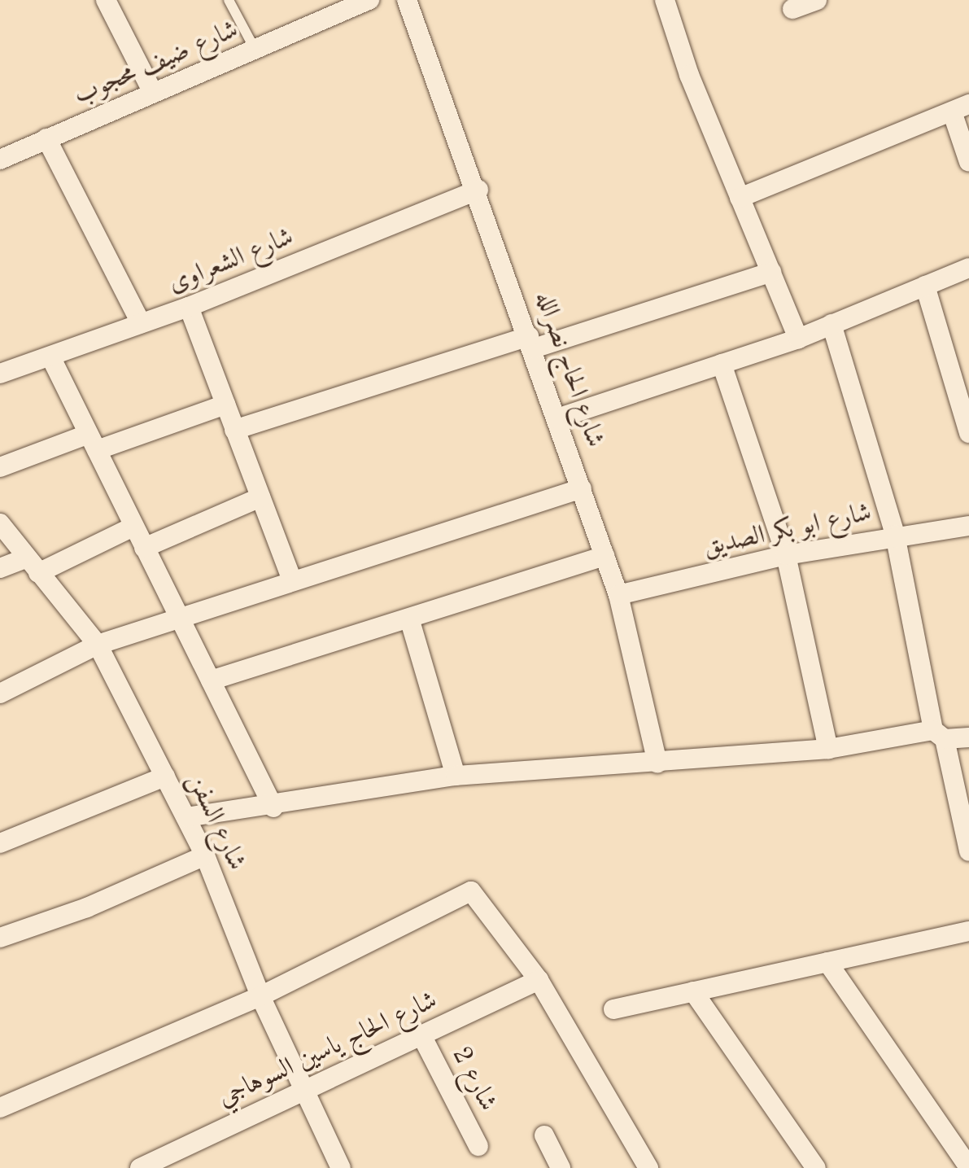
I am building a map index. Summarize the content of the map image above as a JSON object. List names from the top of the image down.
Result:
{
  "streets": {
    "street": [
      "شارع ضيف محجوب",
      "شارع الشعراوى",
      "شارع الحاج نصرالله",
      "شارع ابو بكر الصديق",
      "شارع السفن",
      "شارع الحاج ياسين السوهاجي",
      "شارع 2"
    ]
  },
  "crossings": [
    ["شارع الشعراوى", "شارع الحاج نصرالله"],
    ["شارع الحاج نصرالله", "شارع ابو بكر الصديق"],
    ["شارع السفن", "شارع الحاج ياسين السوهاجي"],
    ["شارع الحاج ياسين السوهاجي", "شارع 2"]
  ]
}
